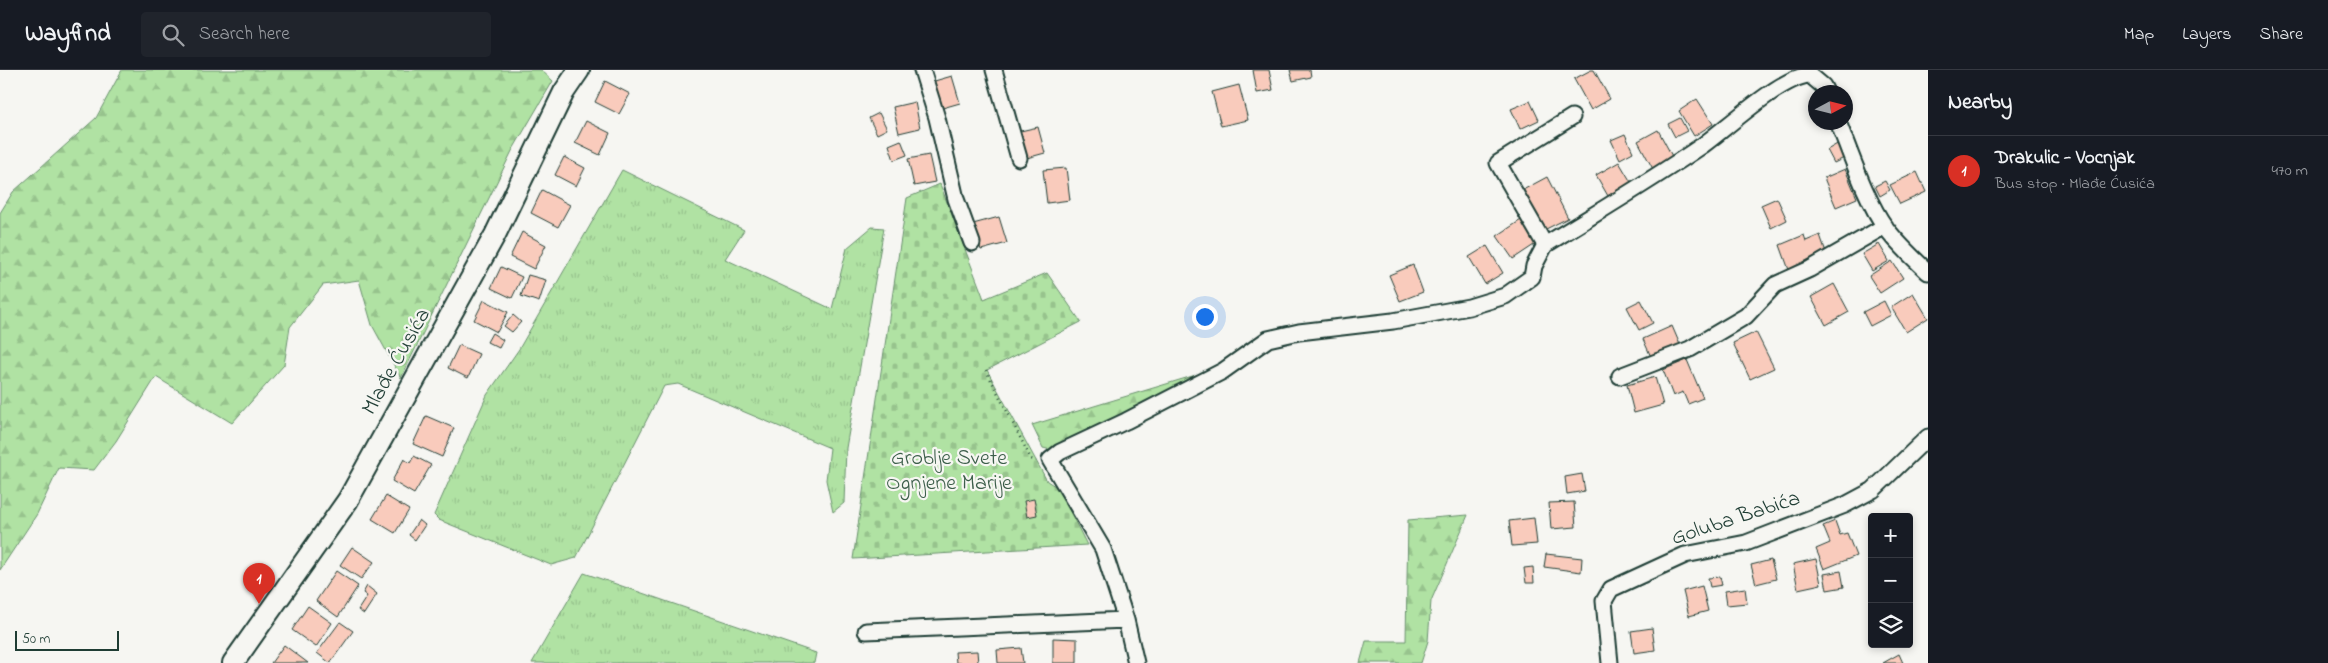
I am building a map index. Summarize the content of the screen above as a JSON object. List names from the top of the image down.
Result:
{
  "streets": {
    "street": ["Mlađe Ćusića", "Goluba Babića"]
  },
  "parks": ["Groblje Svete Ognjene Marije"],
  "scale_bar": "50 m",
  "north": "right",
  "page": {
    "header": "Wayfind",
    "search": "Search here",
    "nav": ["Map", "Layers", "Share"],
    "heading": "Nearby",
    "list": [
      {
        "mark": "1",
        "name": "Drakulic - Vocnjak",
        "note": "Bus stop · Mlađe Ćusića",
        "value": "470 m"
      }
    ],
    "map_buttons": ["+", "−"],
    "pins": "1",
    "scale": "50 m"
  }
}
